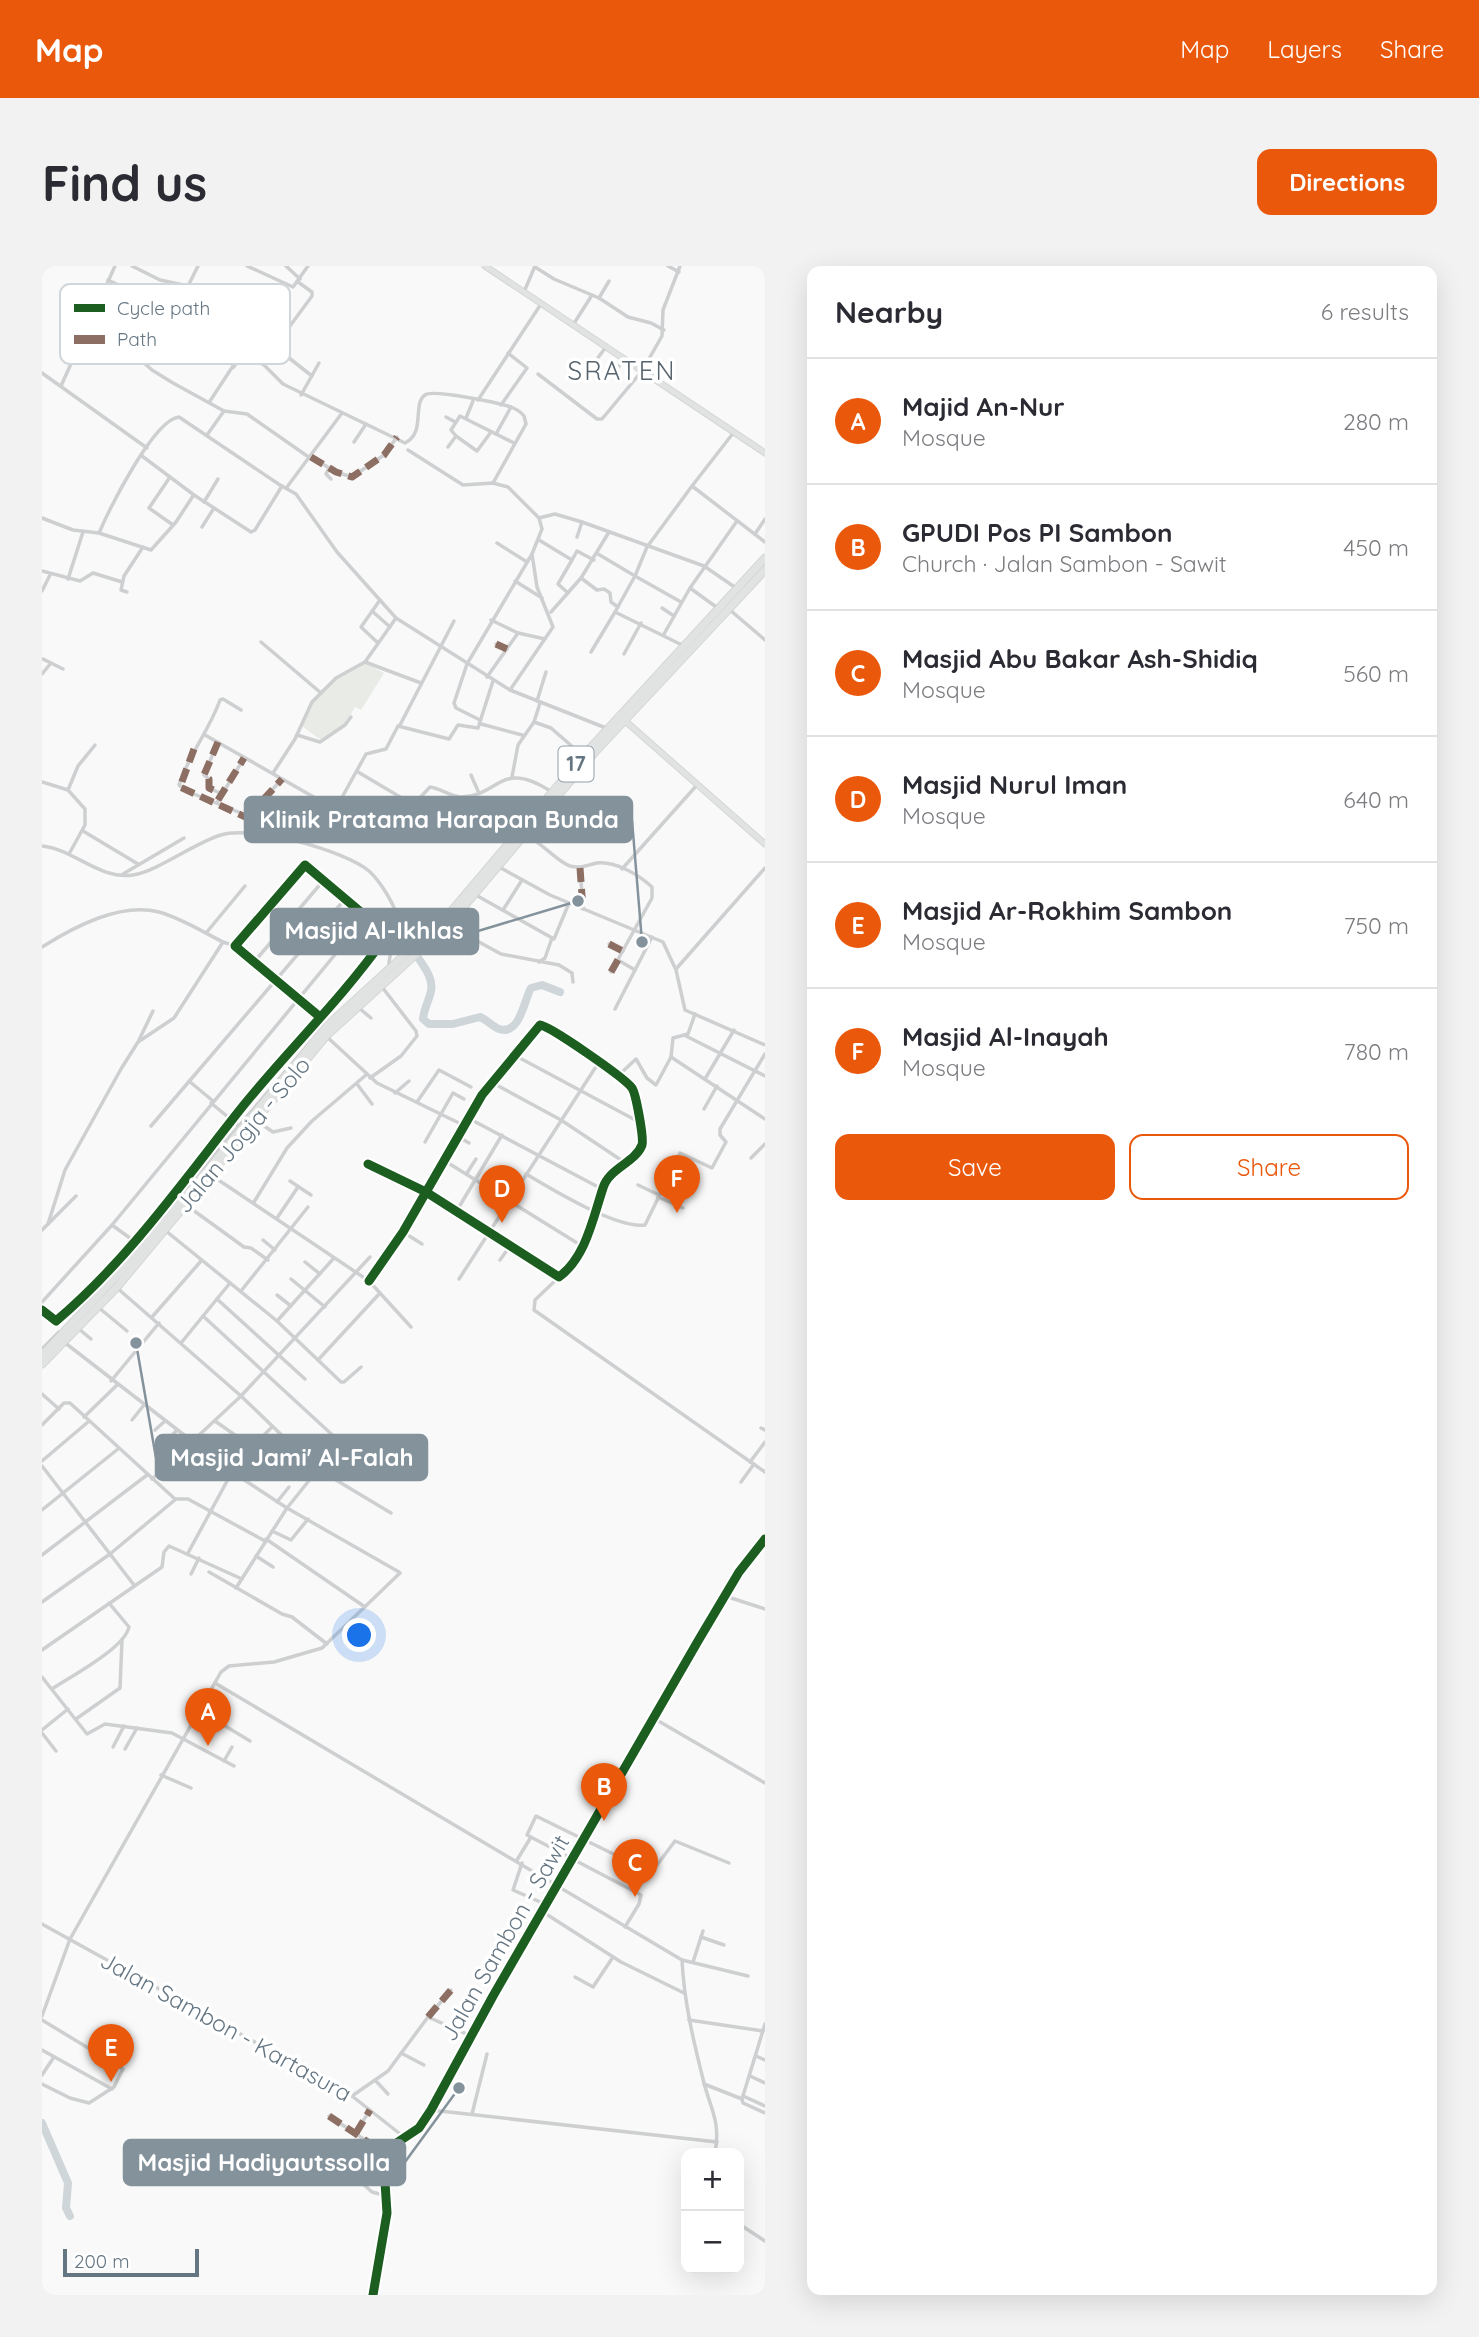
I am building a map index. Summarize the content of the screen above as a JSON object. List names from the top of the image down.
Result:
{
  "streets": {
    "highway": ["17", "Jalan Jogja - Solo"],
    "street": ["Jalan Sambon - Sawit", "Jalan Sambon - Kartasura"]
  },
  "crossings": [
    ["17", "Jalan Jogja - Solo"],
    ["Jalan Sambon - Sawit", "Jalan Sambon - Kartasura"]
  ],
  "districts": ["SRATEN"],
  "places": [
    "Masjid Al-Ikhlas",
    "Klinik Pratama Harapan Bunda",
    "Masjid Jami' Al-Falah",
    "Masjid Hadiyautssolla"
  ],
  "legend": ["Cycle path", "Path"],
  "scale_bar": "200 m",
  "page": {
    "header": "Map",
    "nav": ["Map", "Layers", "Share"],
    "buttons": [
      "Directions",
      ["Save", "Share"]
    ],
    "title": "Find us",
    "heading": ["Nearby", "6 results"],
    "list": [
      {
        "mark": "A",
        "name": "Majid An-Nur",
        "note": "Mosque",
        "value": "280 m"
      },
      {
        "mark": "B",
        "name": "GPUDI Pos PI Sambon",
        "note": "Church · Jalan Sambon - Sawit",
        "value": "450 m"
      },
      {
        "mark": "C",
        "name": "Masjid Abu Bakar Ash-Shidiq",
        "note": "Mosque",
        "value": "560 m"
      },
      {
        "mark": "D",
        "name": "Masjid Nurul Iman",
        "note": "Mosque",
        "value": "640 m"
      },
      {
        "mark": "E",
        "name": "Masjid Ar-Rokhim Sambon",
        "note": "Mosque",
        "value": "750 m"
      },
      {
        "mark": "F",
        "name": "Masjid Al-Inayah",
        "note": "Mosque",
        "value": "780 m"
      }
    ],
    "pins": [
      "F",
      "D",
      "A",
      "B",
      "C",
      "E"
    ],
    "map_buttons": ["+", "−"],
    "scale": "200 m"
  }
}
